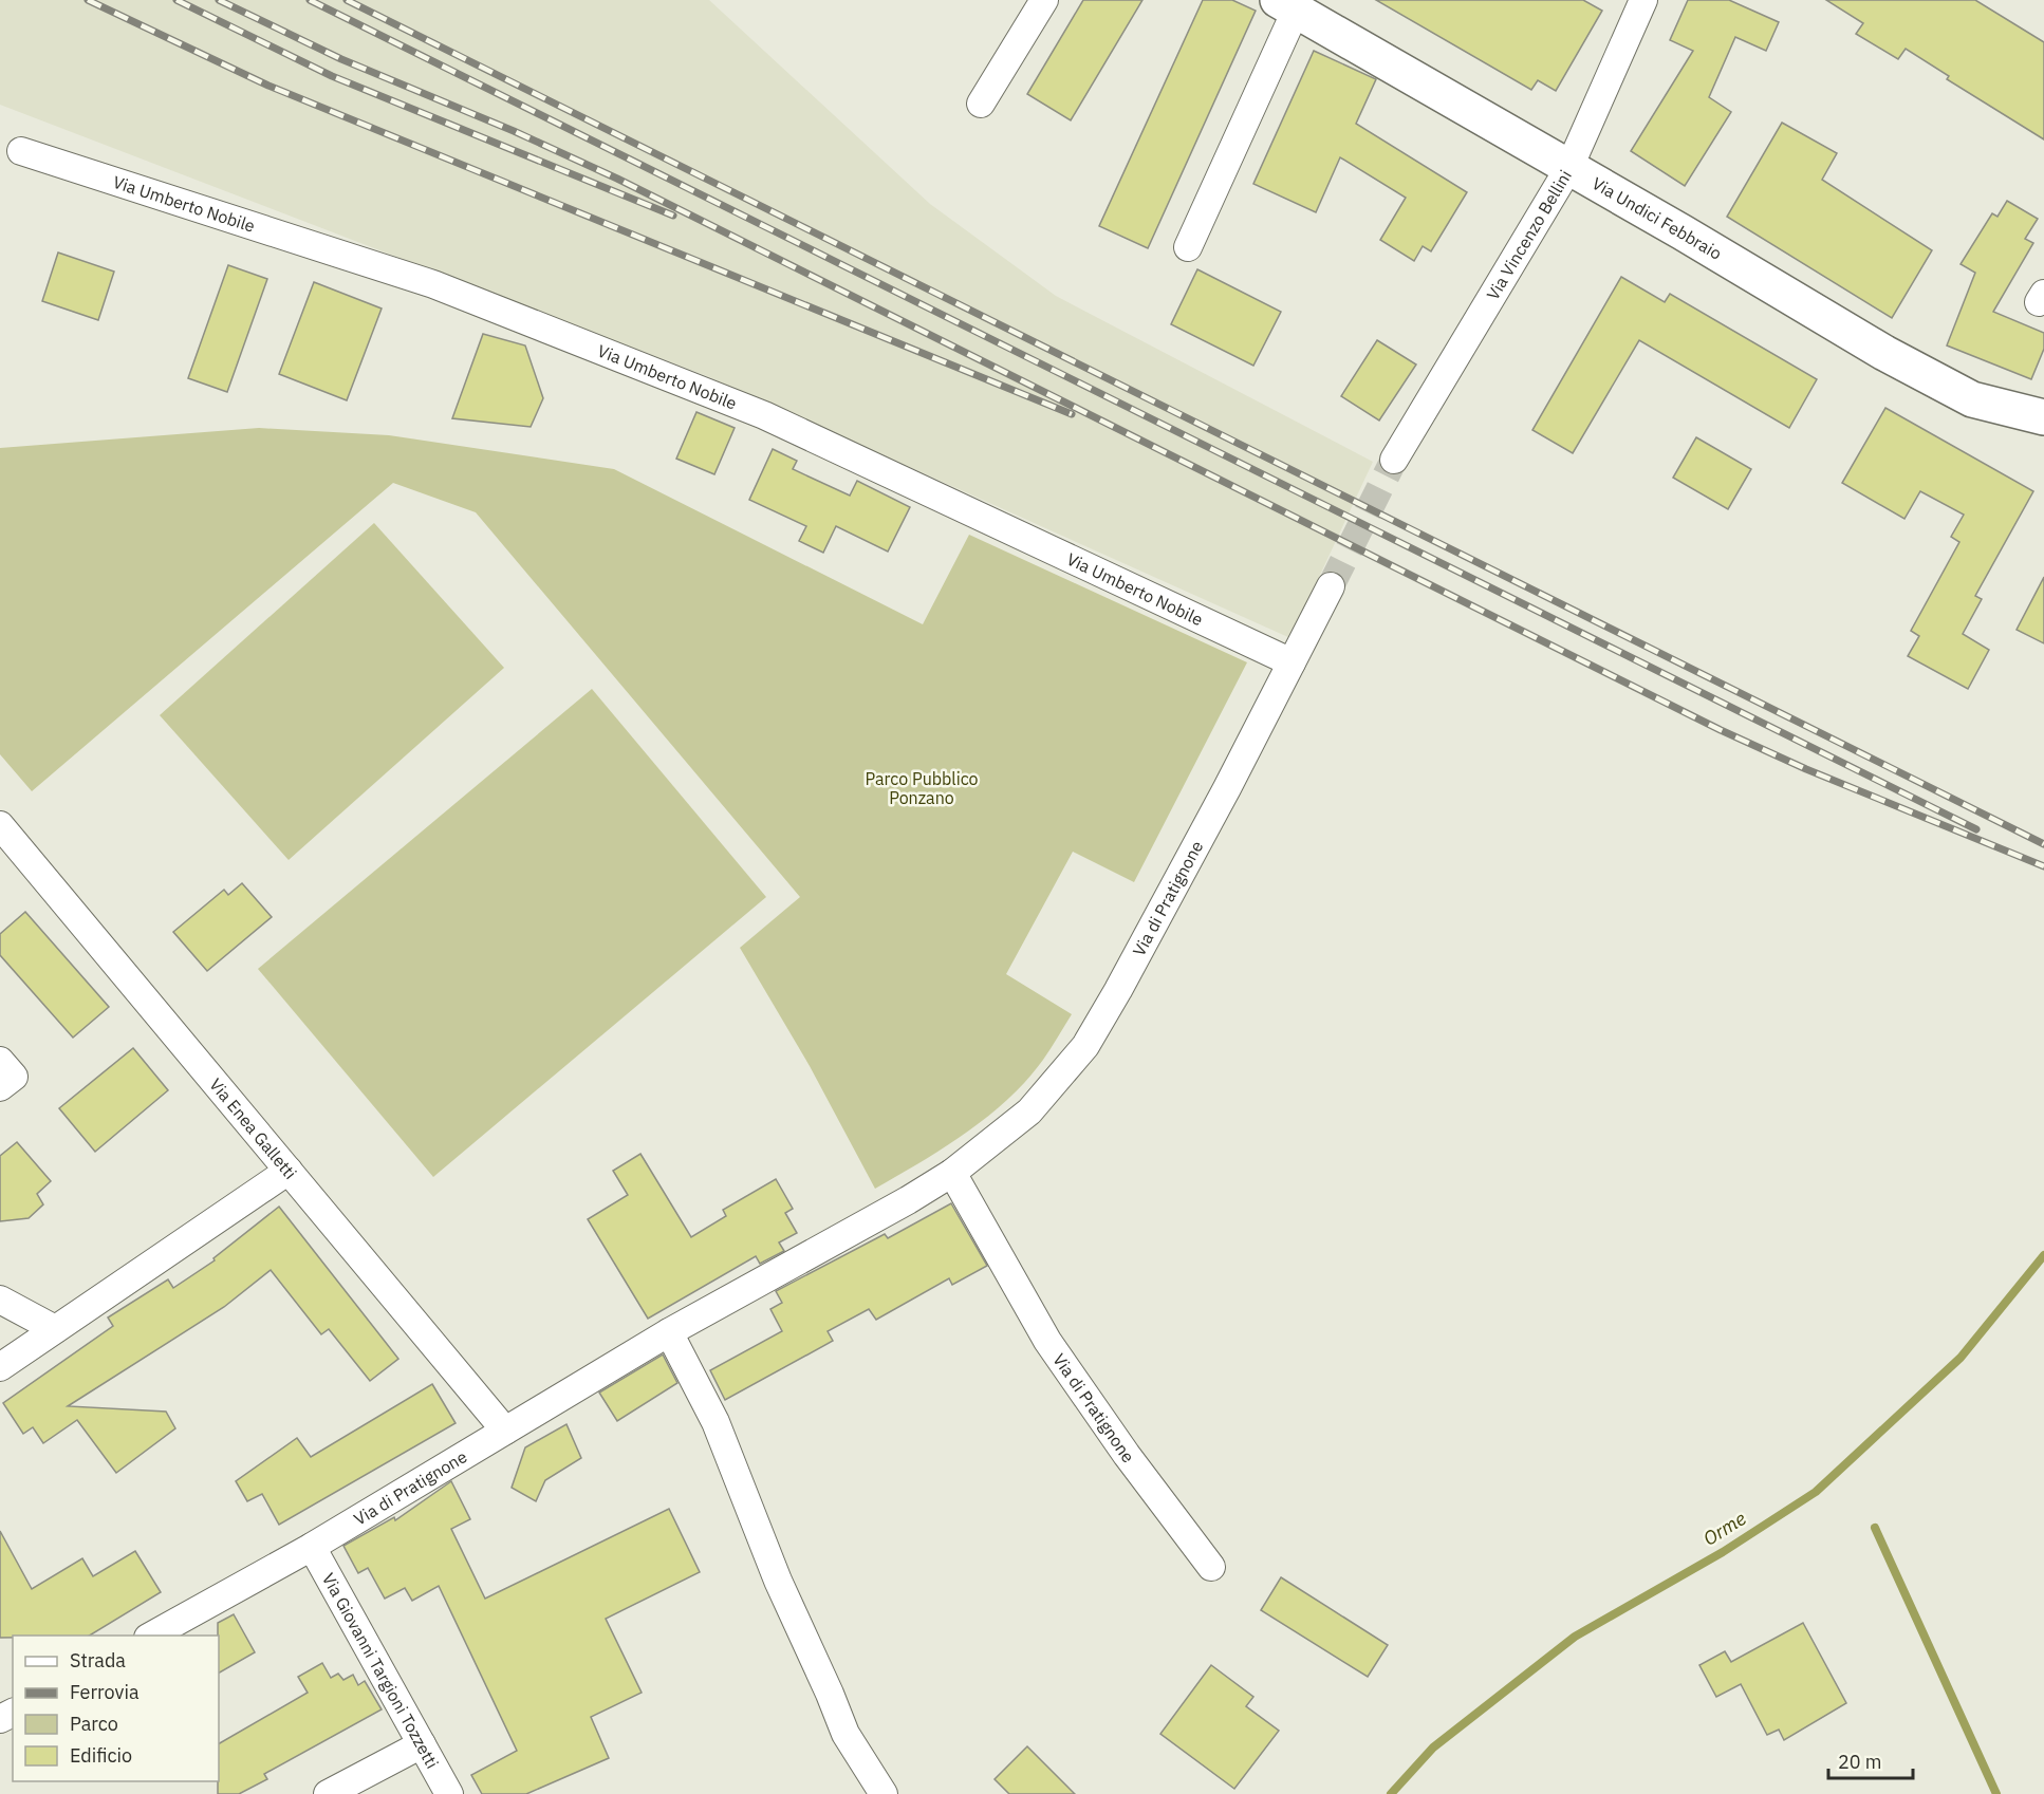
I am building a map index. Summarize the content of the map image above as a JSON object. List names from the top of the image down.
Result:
{
  "streets": {
    "main road": ["Via Undici Febbraio"],
    "street": [
      "Via Umberto Nobile",
      "Via Vincenzo Bellini",
      "Via di Pratignone",
      "Via Enea Galletti",
      "Via Giovanni Targioni Tozzetti"
    ]
  },
  "crossings": [
    ["Via Umberto Nobile", "Via di Pratignone"],
    ["Via Undici Febbraio", "Via Vincenzo Bellini"],
    ["Via di Pratignone", "Via Enea Galletti"],
    ["Via di Pratignone", "Via Giovanni Targioni Tozzetti"]
  ],
  "water": ["Orme"],
  "parks": ["Parco Pubblico Ponzano"],
  "legend": [
    "Strada",
    "Ferrovia",
    "Parco",
    "Edificio"
  ],
  "scale_bar": "20 m"
}
